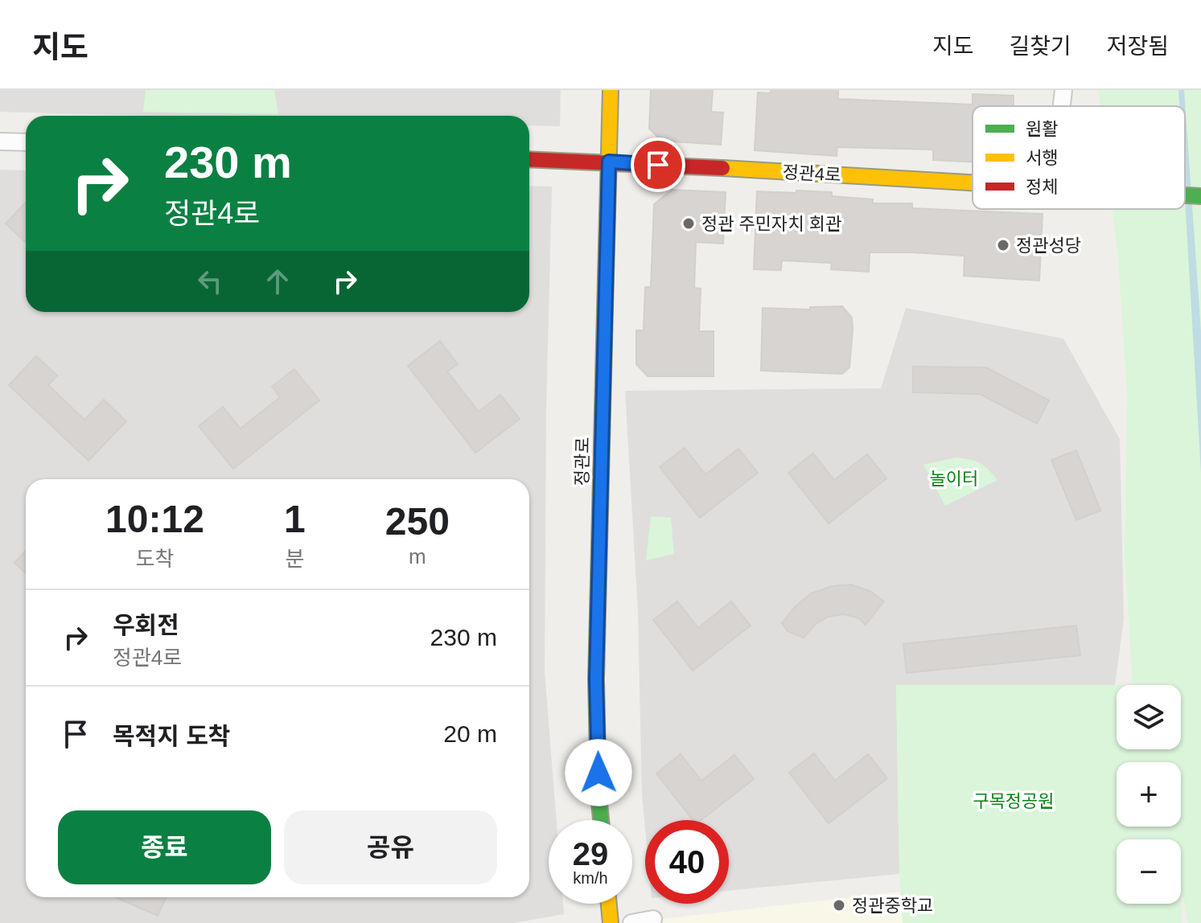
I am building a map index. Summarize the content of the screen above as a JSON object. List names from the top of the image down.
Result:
{
  "streets": {
    "street": ["정관4로", "정관로"]
  },
  "crossings": [
    ["정관4로", "정관로"]
  ],
  "parks": ["놀이터", "구목정공원"],
  "places": ["정관 주민자치 회관", "정관성당", "정관중학교"],
  "legend": ["원활", "서행", "정체"],
  "page": {
    "header": "지도",
    "nav": ["지도", "길찾기", "저장됨"],
    "turn": ["230 m", "정관4로"],
    "eta": [
      "10:12",
      "도착",
      "1",
      "분",
      "250",
      "m"
    ],
    "list": [
      {
        "name": "우회전",
        "note": "정관4로",
        "value": "230 m"
      },
      {
        "name": "목적지 도착",
        "value": "20 m"
      }
    ],
    "map_buttons": ["+", "−"],
    "buttons": ["종료", "공유"],
    "speed": "29 km/h",
    "limit": "40"
  }
}
